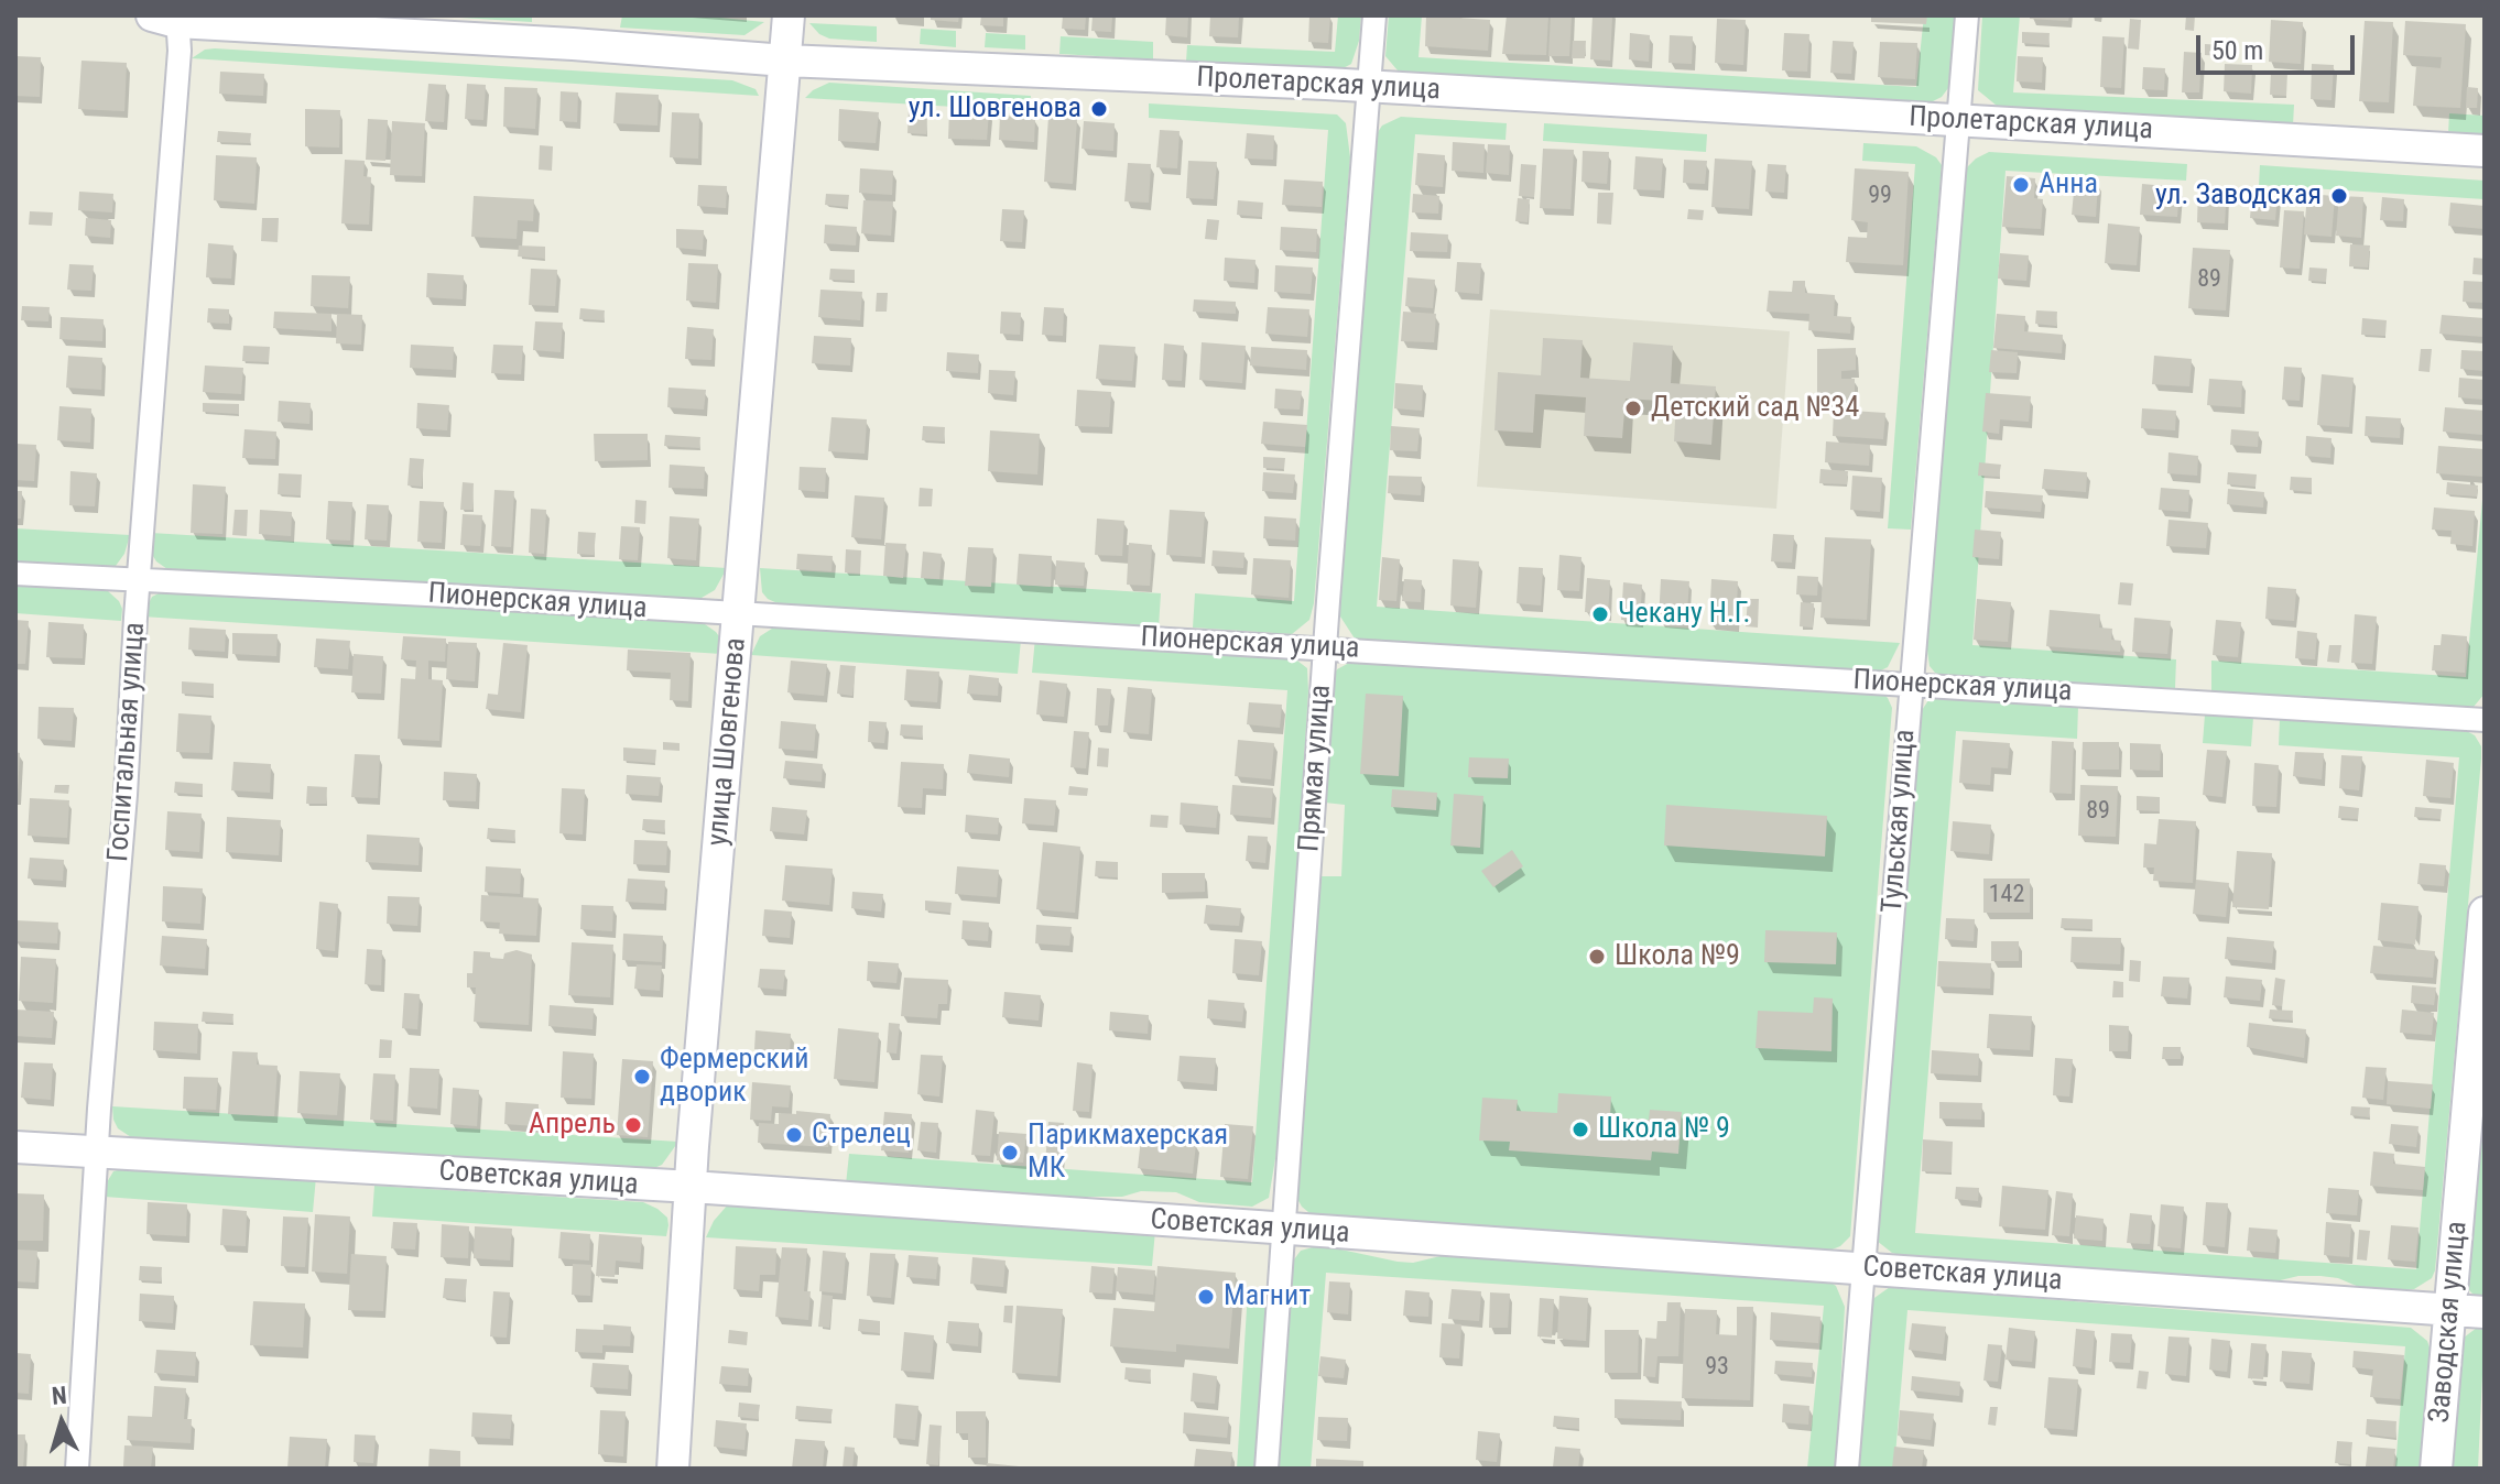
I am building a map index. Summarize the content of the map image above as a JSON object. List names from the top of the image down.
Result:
{
  "streets": {
    "street": [
      "Пролетарская улица",
      "Пионерская улица",
      "Госпитальная улица",
      "улица Шовгенова",
      "Прямая улица",
      "Тульская улица",
      "Советская улица",
      "Заводская улица"
    ]
  },
  "crossings": [
    ["Пролетарская улица", "Госпитальная улица"],
    ["Пролетарская улица", "улица Шовгенова"],
    ["Пролетарская улица", "Прямая улица"],
    ["Пролетарская улица", "Тульская улица"],
    ["Пионерская улица", "Госпитальная улица"],
    ["Пионерская улица", "улица Шовгенова"],
    ["Пионерская улица", "Прямая улица"],
    ["Пионерская улица", "Тульская улица"],
    ["Госпитальная улица", "Советская улица"],
    ["улица Шовгенова", "Советская улица"],
    ["Прямая улица", "Советская улица"],
    ["Тульская улица", "Советская улица"],
    ["Советская улица", "Заводская улица"]
  ],
  "places": [
    "ул. Шовгенова",
    "Анна",
    "ул. Заводская",
    "Детский сад №34",
    "Чекану Н.Г.",
    "Школа №9",
    "Фермерский дворик",
    "Апрель",
    "Школа № 9",
    "Стрелец",
    "Парикмахерская МК",
    "Магнит"
  ],
  "house_numbers": [
    "99",
    "89",
    "89",
    "142",
    "93"
  ],
  "scale_bar": "50 m",
  "north": "top"
}
